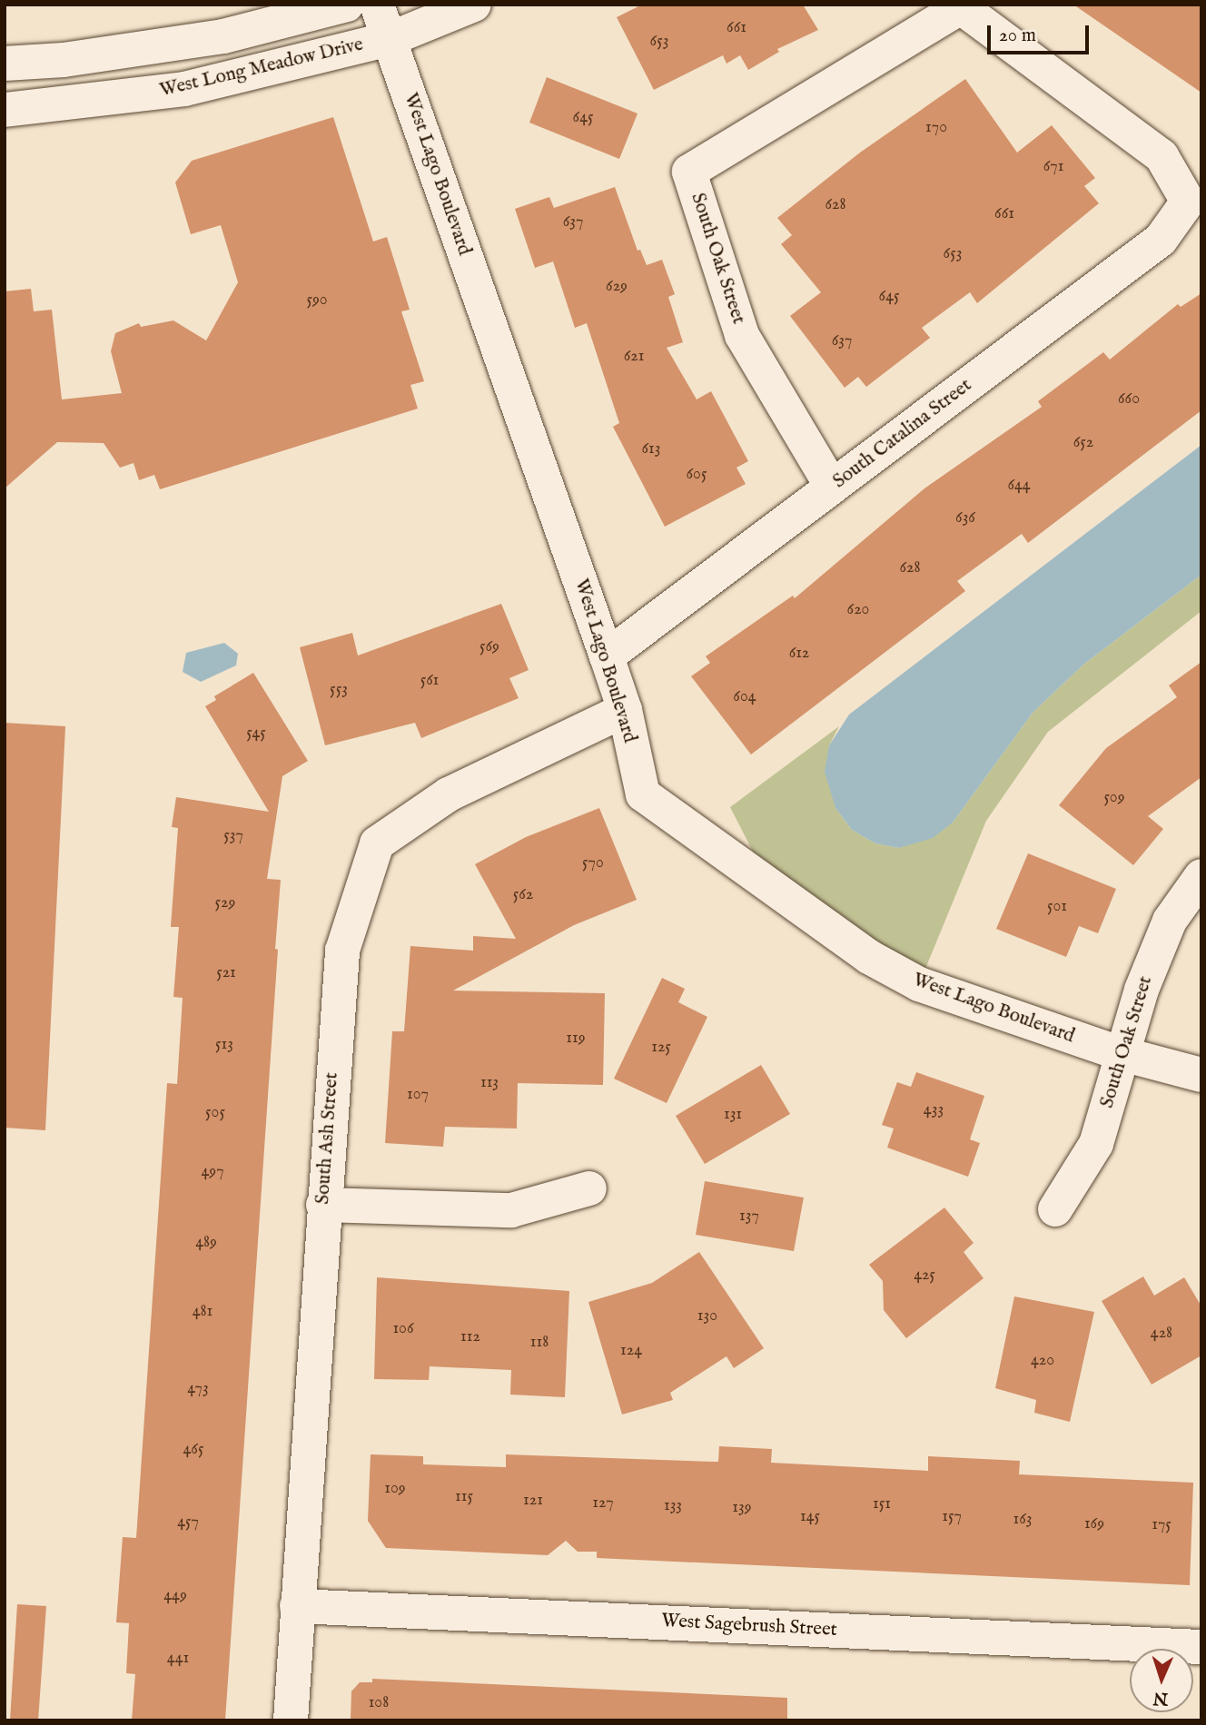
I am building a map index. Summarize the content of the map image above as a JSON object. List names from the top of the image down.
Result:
{
  "streets": {
    "street": [
      "West Long Meadow Drive",
      "West Lago Boulevard",
      "South Oak Street",
      "South Catalina Street",
      "South Ash Street",
      "West Sagebrush Street"
    ]
  },
  "crossings": [
    ["West Long Meadow Drive", "West Lago Boulevard"],
    ["West Lago Boulevard", "South Oak Street"],
    ["West Lago Boulevard", "South Catalina Street"],
    ["West Lago Boulevard", "South Ash Street"],
    ["South Oak Street", "South Catalina Street"],
    ["South Ash Street", "West Sagebrush Street"]
  ],
  "house_numbers": [
    "661",
    "653",
    "645",
    "170",
    "671",
    "628",
    "661",
    "637",
    "653",
    "629",
    "645",
    "590",
    "637",
    "621",
    "660",
    "652",
    "613",
    "605",
    "644",
    "636",
    "628",
    "620",
    "569",
    "612",
    "561",
    "553",
    "604",
    "545",
    "509",
    "537",
    "570",
    "562",
    "529",
    "501",
    "521",
    "119",
    "513",
    "125",
    "113",
    "107",
    "433",
    "505",
    "131",
    "497",
    "137",
    "489",
    "425",
    "481",
    "130",
    "106",
    "428",
    "112",
    "118",
    "124",
    "420",
    "473",
    "465",
    "109",
    "115",
    "121",
    "127",
    "151",
    "133",
    "139",
    "145",
    "157",
    "163",
    "457",
    "169",
    "175",
    "449",
    "441",
    "108"
  ],
  "scale_bar": "20 m",
  "north": "bottom"
}
